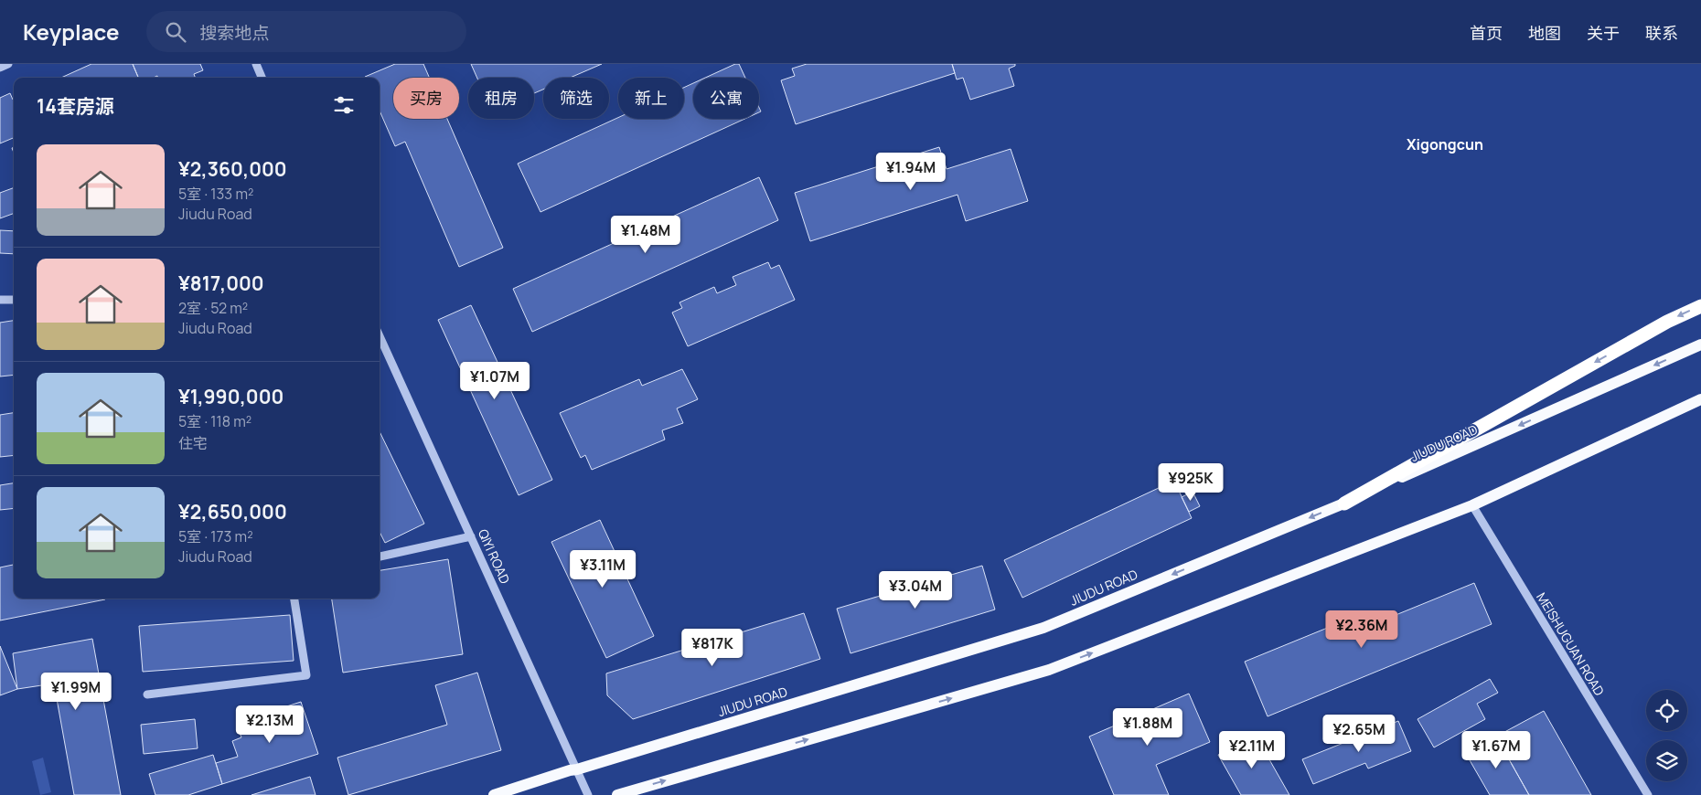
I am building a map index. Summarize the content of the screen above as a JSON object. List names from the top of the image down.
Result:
{
  "streets": {
    "main road": ["JIUDU ROAD"],
    "street": ["QIYI ROAD", "MEISHUGUAN ROAD"]
  },
  "crossings": [
    ["JIUDU ROAD", "QIYI ROAD"]
  ],
  "districts": ["Xigongcun"],
  "page": {
    "header": "Keyplace",
    "search": "搜索地点",
    "nav": [
      "首页",
      "地图",
      "关于",
      "联系"
    ],
    "chip": [
      "买房",
      "租房",
      "筛选",
      "新上",
      "公寓"
    ],
    "heading": "14套房源",
    "list": [
      {
        "name": "¥2,360,000",
        "note": "5室 · 133 m² · Jiudu Road"
      },
      {
        "name": "¥817,000",
        "note": "2室 · 52 m² · Jiudu Road"
      },
      {
        "name": "¥1,990,000",
        "note": "5室 · 118 m² · 住宅"
      },
      {
        "name": "¥2,650,000",
        "note": "5室 · 173 m² · Jiudu Road"
      }
    ],
    "price": [
      "¥1.94M",
      "¥1.48M",
      "¥1.07M",
      "¥925K",
      "¥3.11M",
      "¥3.04M",
      "¥2.36M",
      "¥817K",
      "¥1.99M",
      "¥2.13M",
      "¥1.88M",
      "¥2.65M",
      "¥2.11M",
      "¥1.67M"
    ]
  }
}
